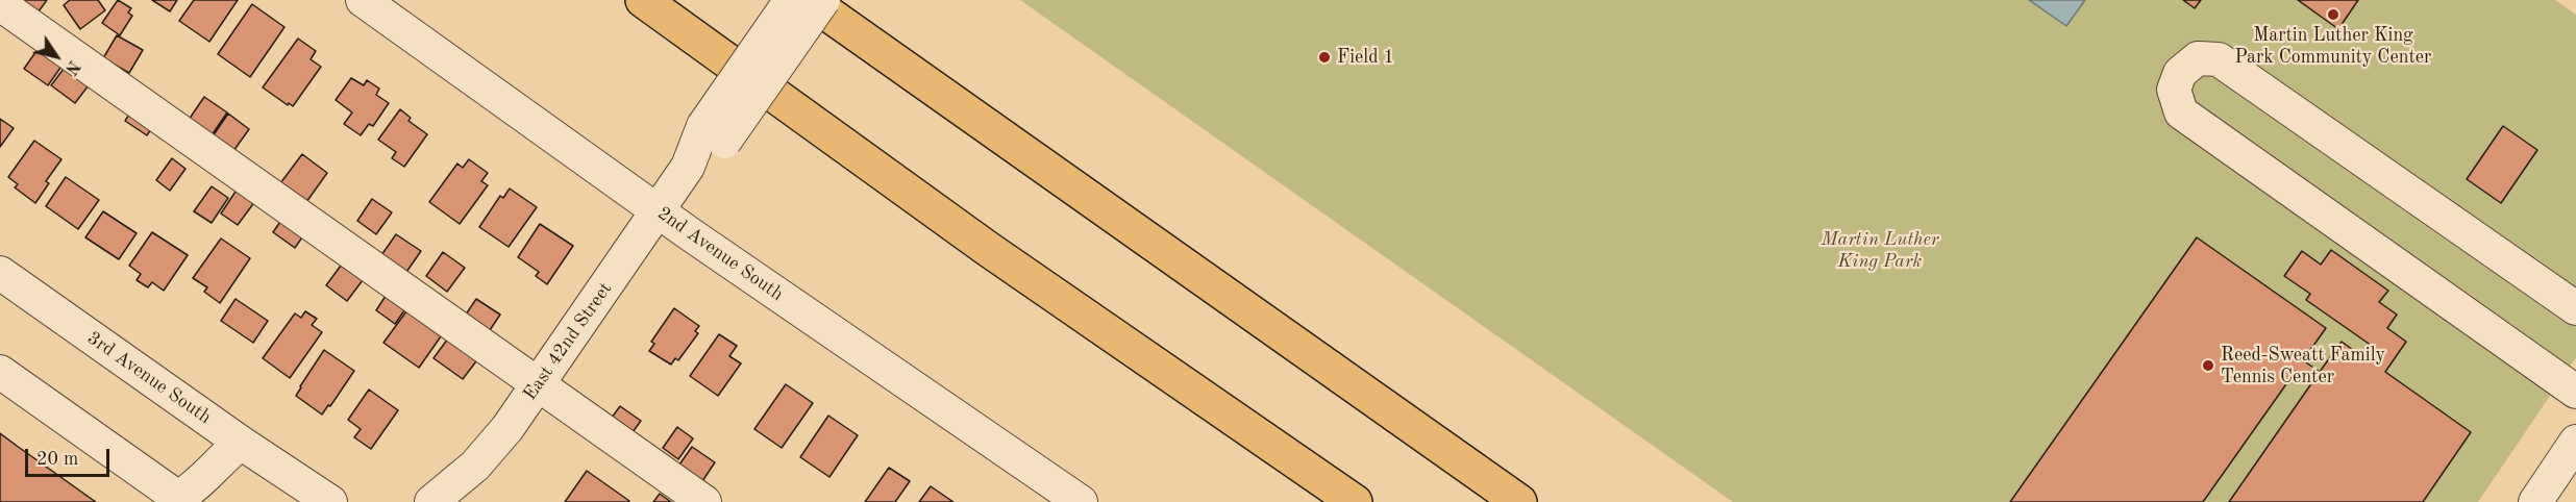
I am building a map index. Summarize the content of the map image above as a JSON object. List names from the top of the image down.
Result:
{
  "streets": {
    "street": ["2nd Avenue South", "East 42nd Street", "3rd Avenue South"]
  },
  "crossings": [
    ["2nd Avenue South", "East 42nd Street"]
  ],
  "parks": ["Martin Luther King Park"],
  "places": ["Martin Luther King Park Community Center", "Field 1", "Reed-Sweatt Family Tennis Center"],
  "scale_bar": "20 m",
  "north": "bottom right"
}
